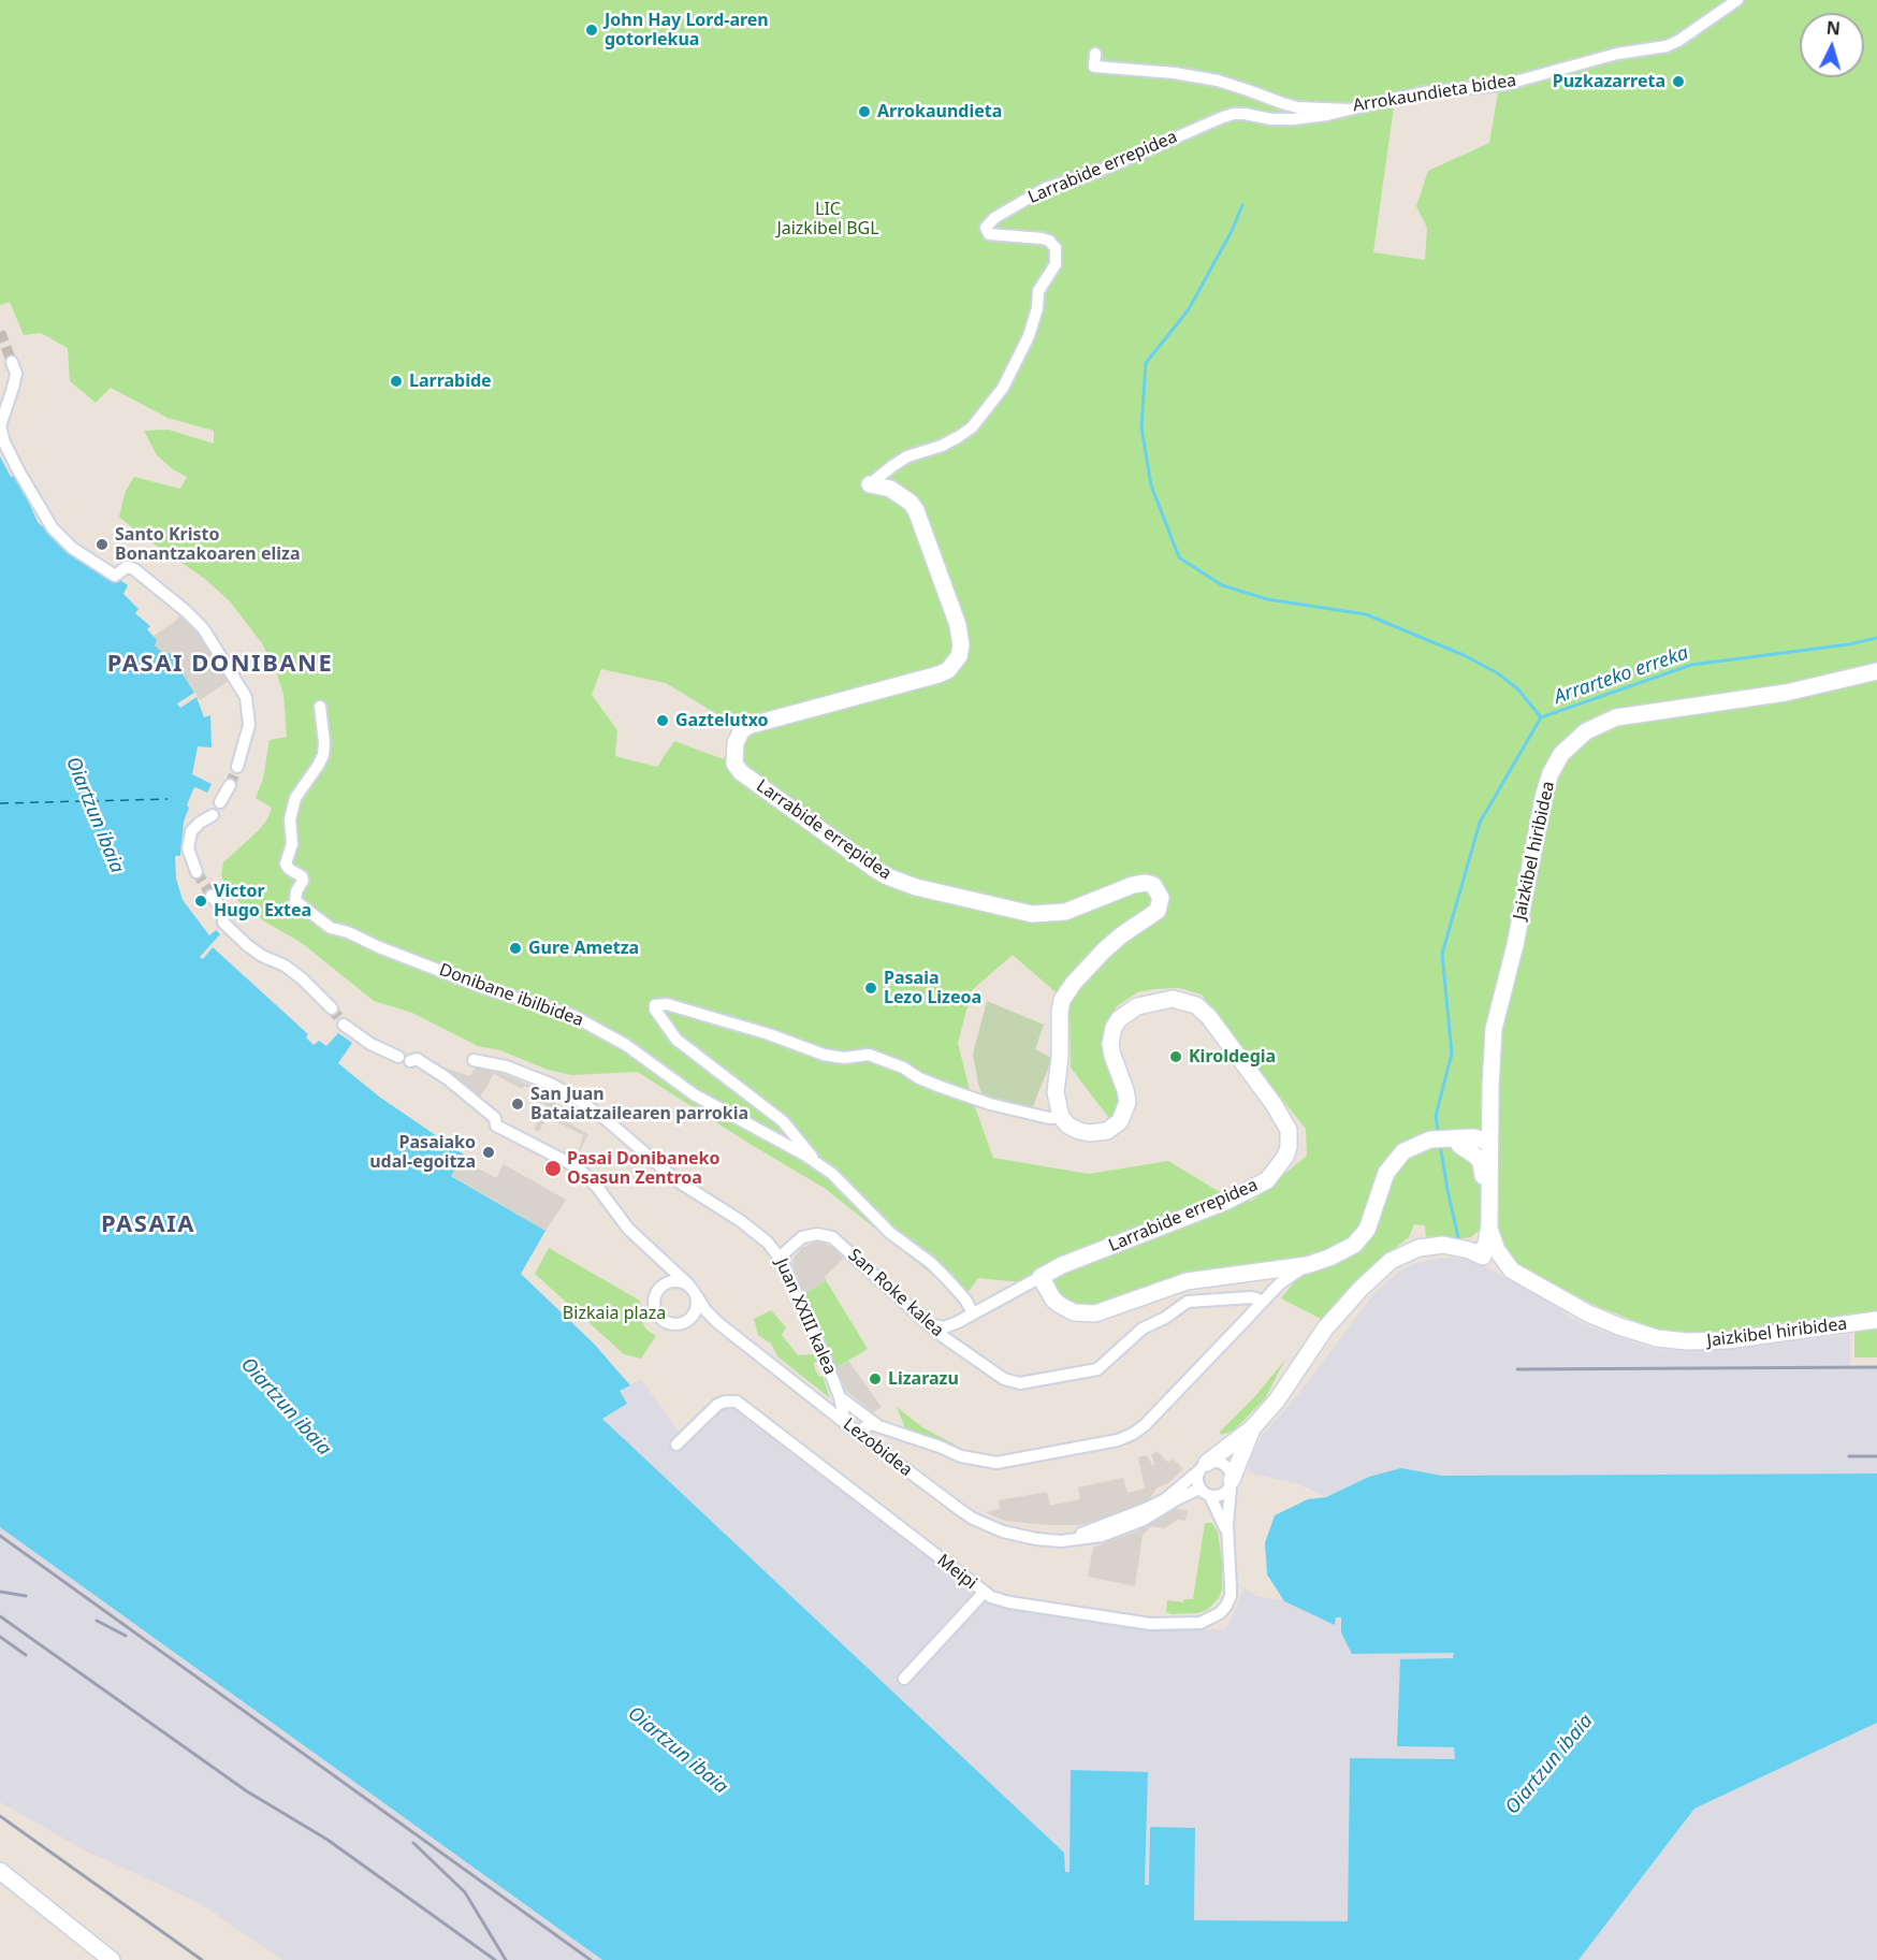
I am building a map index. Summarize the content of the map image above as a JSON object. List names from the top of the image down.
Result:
{
  "streets": {
    "street": [
      "Arrokaundieta bidea",
      "Larrabide errepidea",
      "Jaizkibel hiribidea",
      "Donibane ibilbidea",
      "San Roke kalea",
      "Juan XXIII kalea",
      "Lezobidea",
      "Meipi"
    ]
  },
  "crossings": [
    ["Arrokaundieta bidea", "Larrabide errepidea"],
    ["San Roke kalea", "Juan XXIII kalea"],
    ["Juan XXIII kalea", "Lezobidea"],
    ["Lezobidea", "Meipi"]
  ],
  "districts": ["PASAI DONIBANE", "PASAIA"],
  "water": ["Arrarteko erreka", "Oiartzun ibaia"],
  "parks": ["LIC Jaizkibel BGL", "Bizkaia plaza"],
  "places": [
    "John Hay Lord-aren gotorlekua",
    "Puzkazarreta",
    "Arrokaundieta",
    "Larrabide",
    "Santo Kristo Bonantzakoaren eliza",
    "Gaztelutxo",
    "Victor Hugo Extea",
    "Gure Ametza",
    "Pasaia Lezo Lizeoa",
    "Kiroldegia",
    "San Juan Bataiatzailearen parrokia",
    "Pasaiako udal-egoitza",
    "Pasai Donibaneko Osasun Zentroa",
    "Lizarazu"
  ],
  "north": "top"
}
